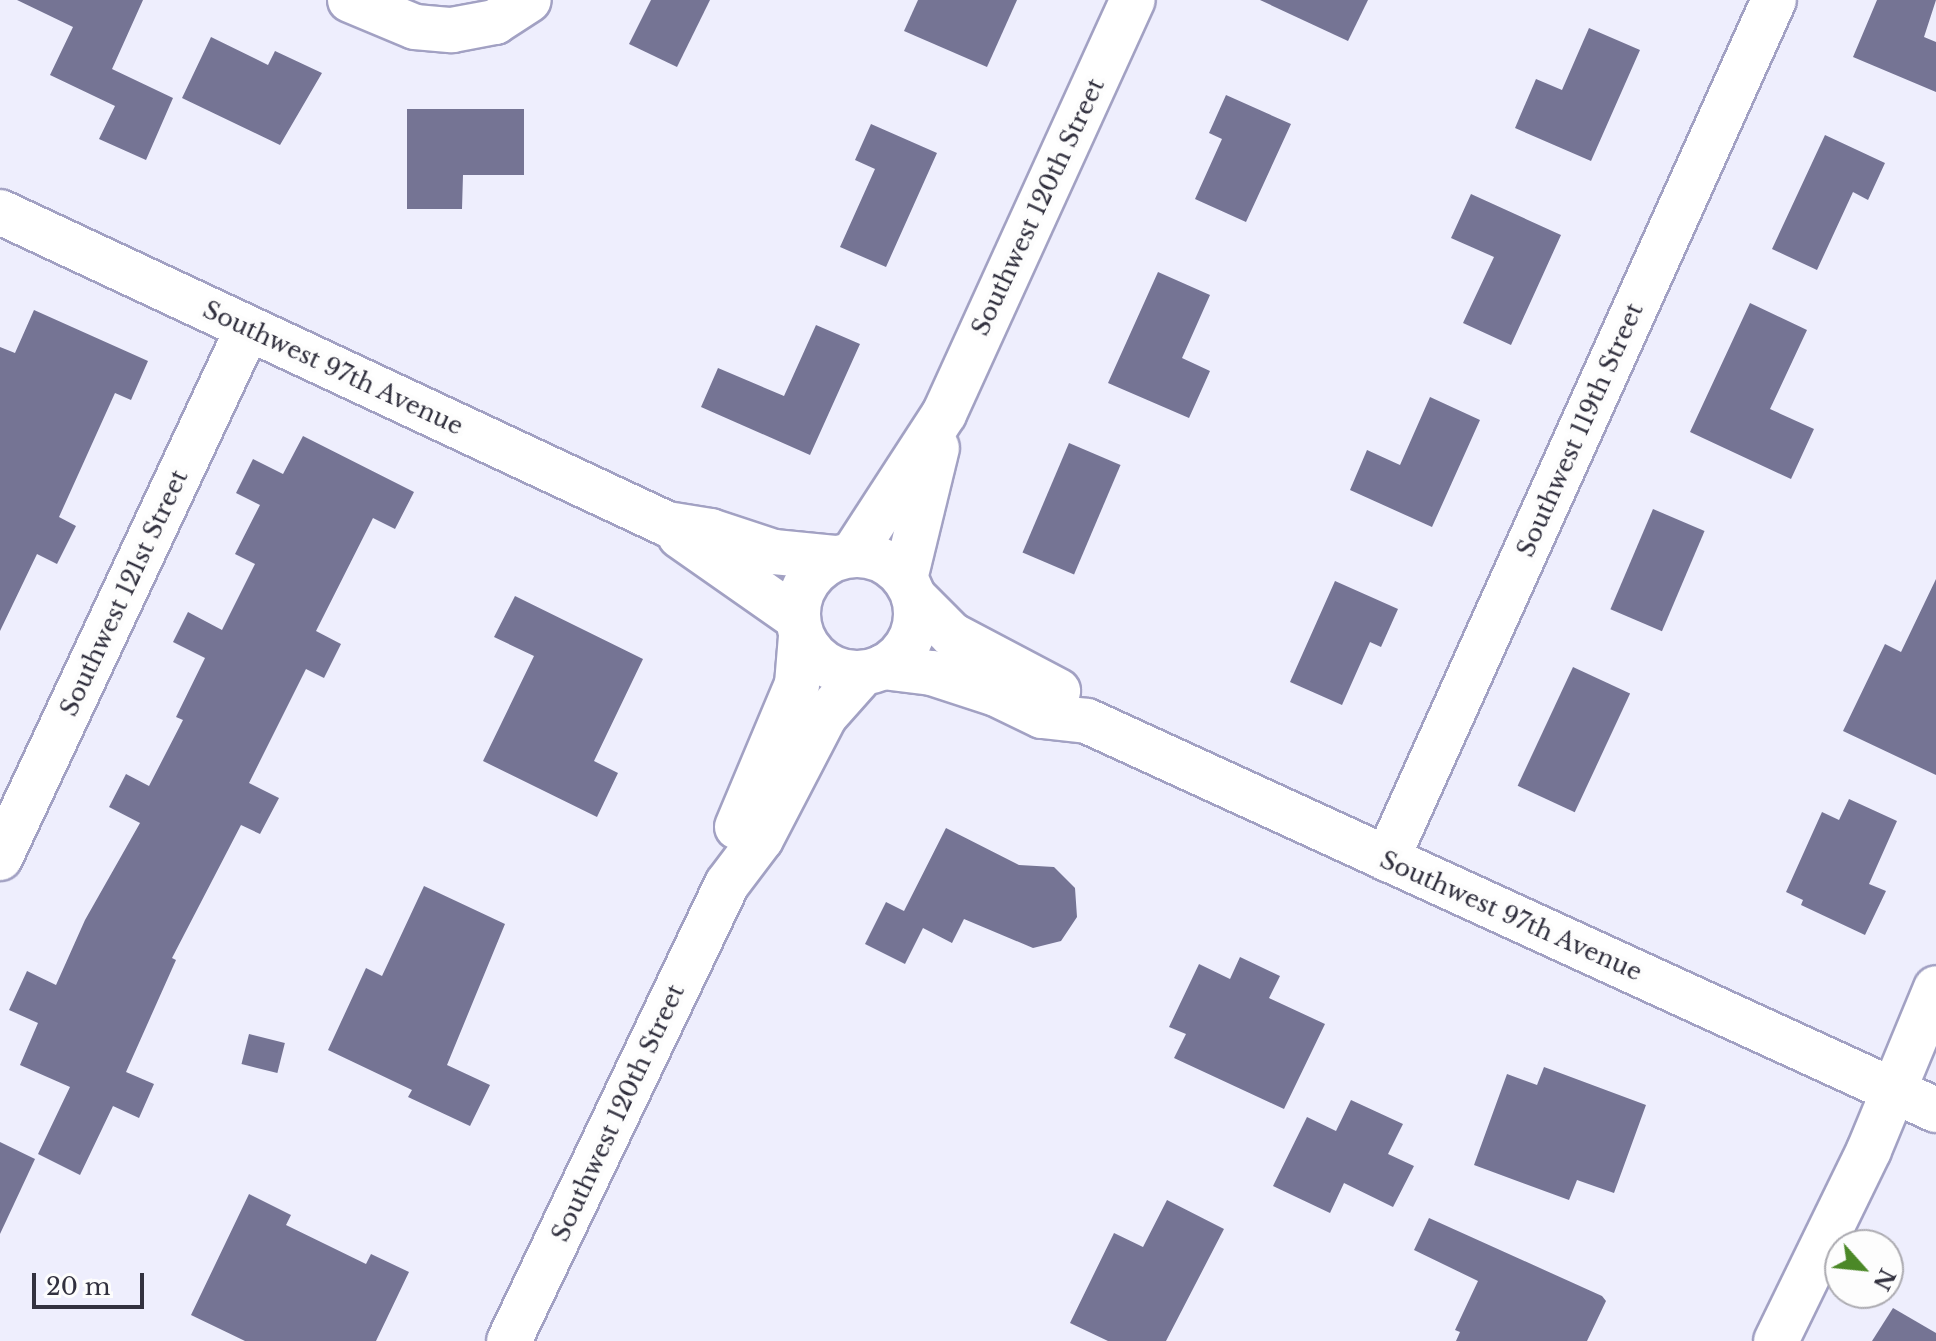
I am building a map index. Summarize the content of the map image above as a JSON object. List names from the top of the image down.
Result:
{
  "streets": {
    "street": [
      "Southwest 120th Street",
      "Southwest 97th Avenue",
      "Southwest 119th Street",
      "Southwest 121st Street"
    ]
  },
  "crossings": [
    ["Southwest 120th Street", "Southwest 97th Avenue"],
    ["Southwest 97th Avenue", "Southwest 119th Street"],
    ["Southwest 97th Avenue", "Southwest 121st Street"]
  ],
  "scale_bar": "20 m",
  "north": "bottom right"
}
